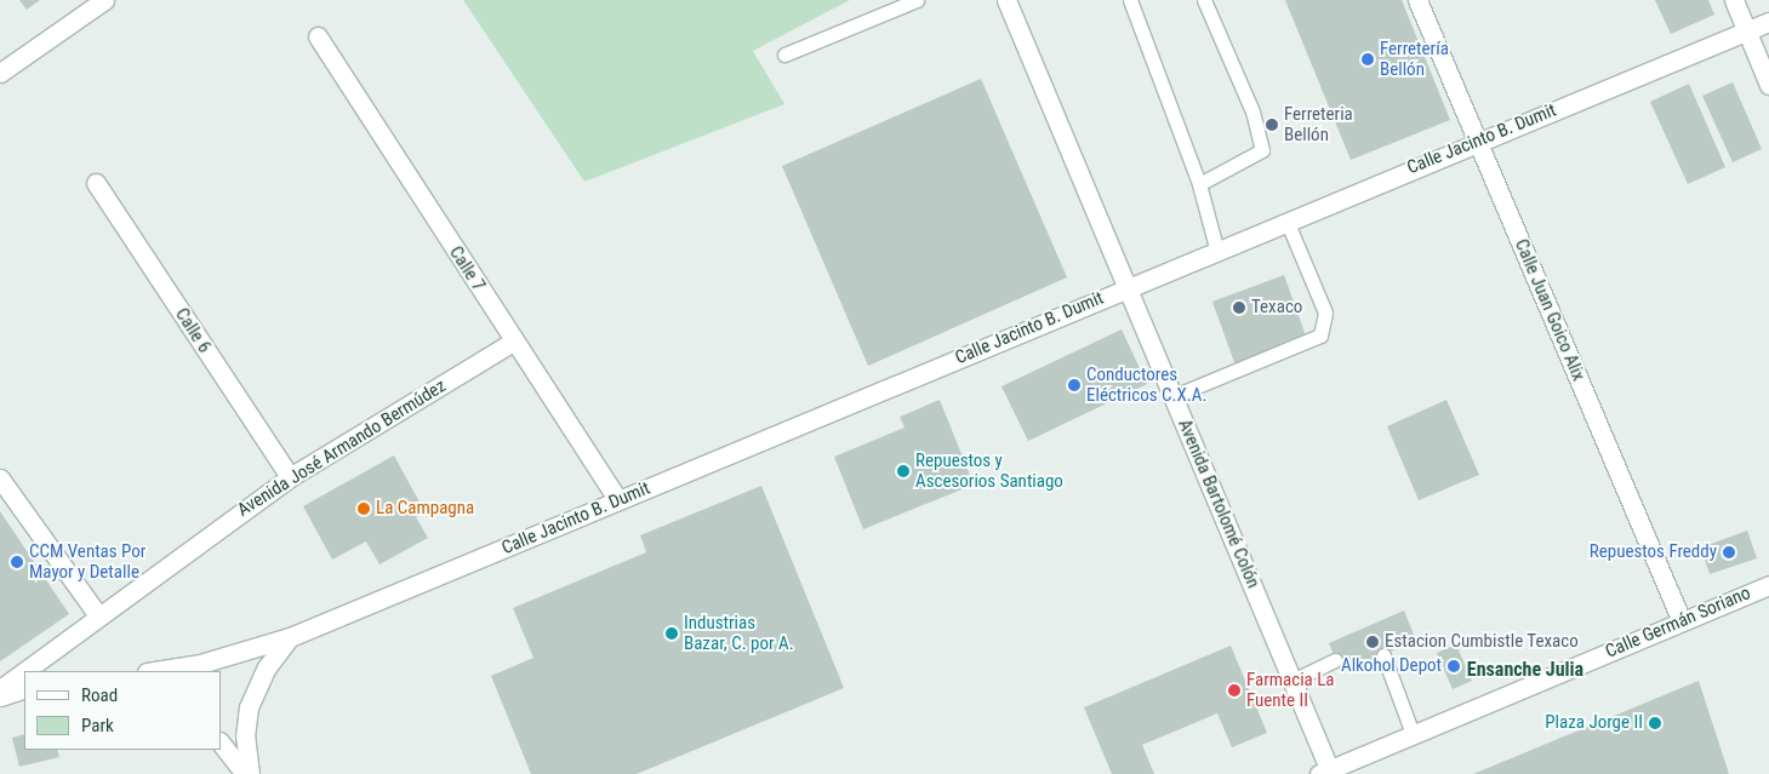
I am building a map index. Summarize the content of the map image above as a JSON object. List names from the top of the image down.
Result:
{
  "streets": {
    "street": [
      "Calle Jacinto B. Dumit",
      "Calle 7",
      "Calle Juan Goico Alix",
      "Calle 6",
      "Avenida José Armando Bermúdez",
      "Avenida Bartolomé Colón",
      "Calle Germán Soriano"
    ]
  },
  "crossings": [
    ["Calle Jacinto B. Dumit", "Calle 7"],
    ["Calle Jacinto B. Dumit", "Calle Juan Goico Alix"],
    ["Calle Jacinto B. Dumit", "Avenida Bartolomé Colón"],
    ["Calle 7", "Avenida José Armando Bermúdez"],
    ["Calle Juan Goico Alix", "Calle Germán Soriano"],
    ["Calle 6", "Avenida José Armando Bermúdez"],
    ["Avenida Bartolomé Colón", "Calle Germán Soriano"]
  ],
  "districts": ["Ensanche Julia"],
  "places": [
    "Ferretería Bellón",
    "Ferreteria Bellón",
    "Texaco",
    "Conductores Eléctricos C.X.A.",
    "Repuestos y Ascesorios Santiago",
    "La Campagna",
    "Repuestos Freddy",
    "CCM Ventas Por Mayor y Detalle",
    "Industrias Bazar, C. por A.",
    "Estacion Cumbistle Texaco",
    "Alkohol Depot",
    "Farmacia La Fuente II",
    "Plaza Jorge II"
  ],
  "legend": ["Road", "Park"]
}
